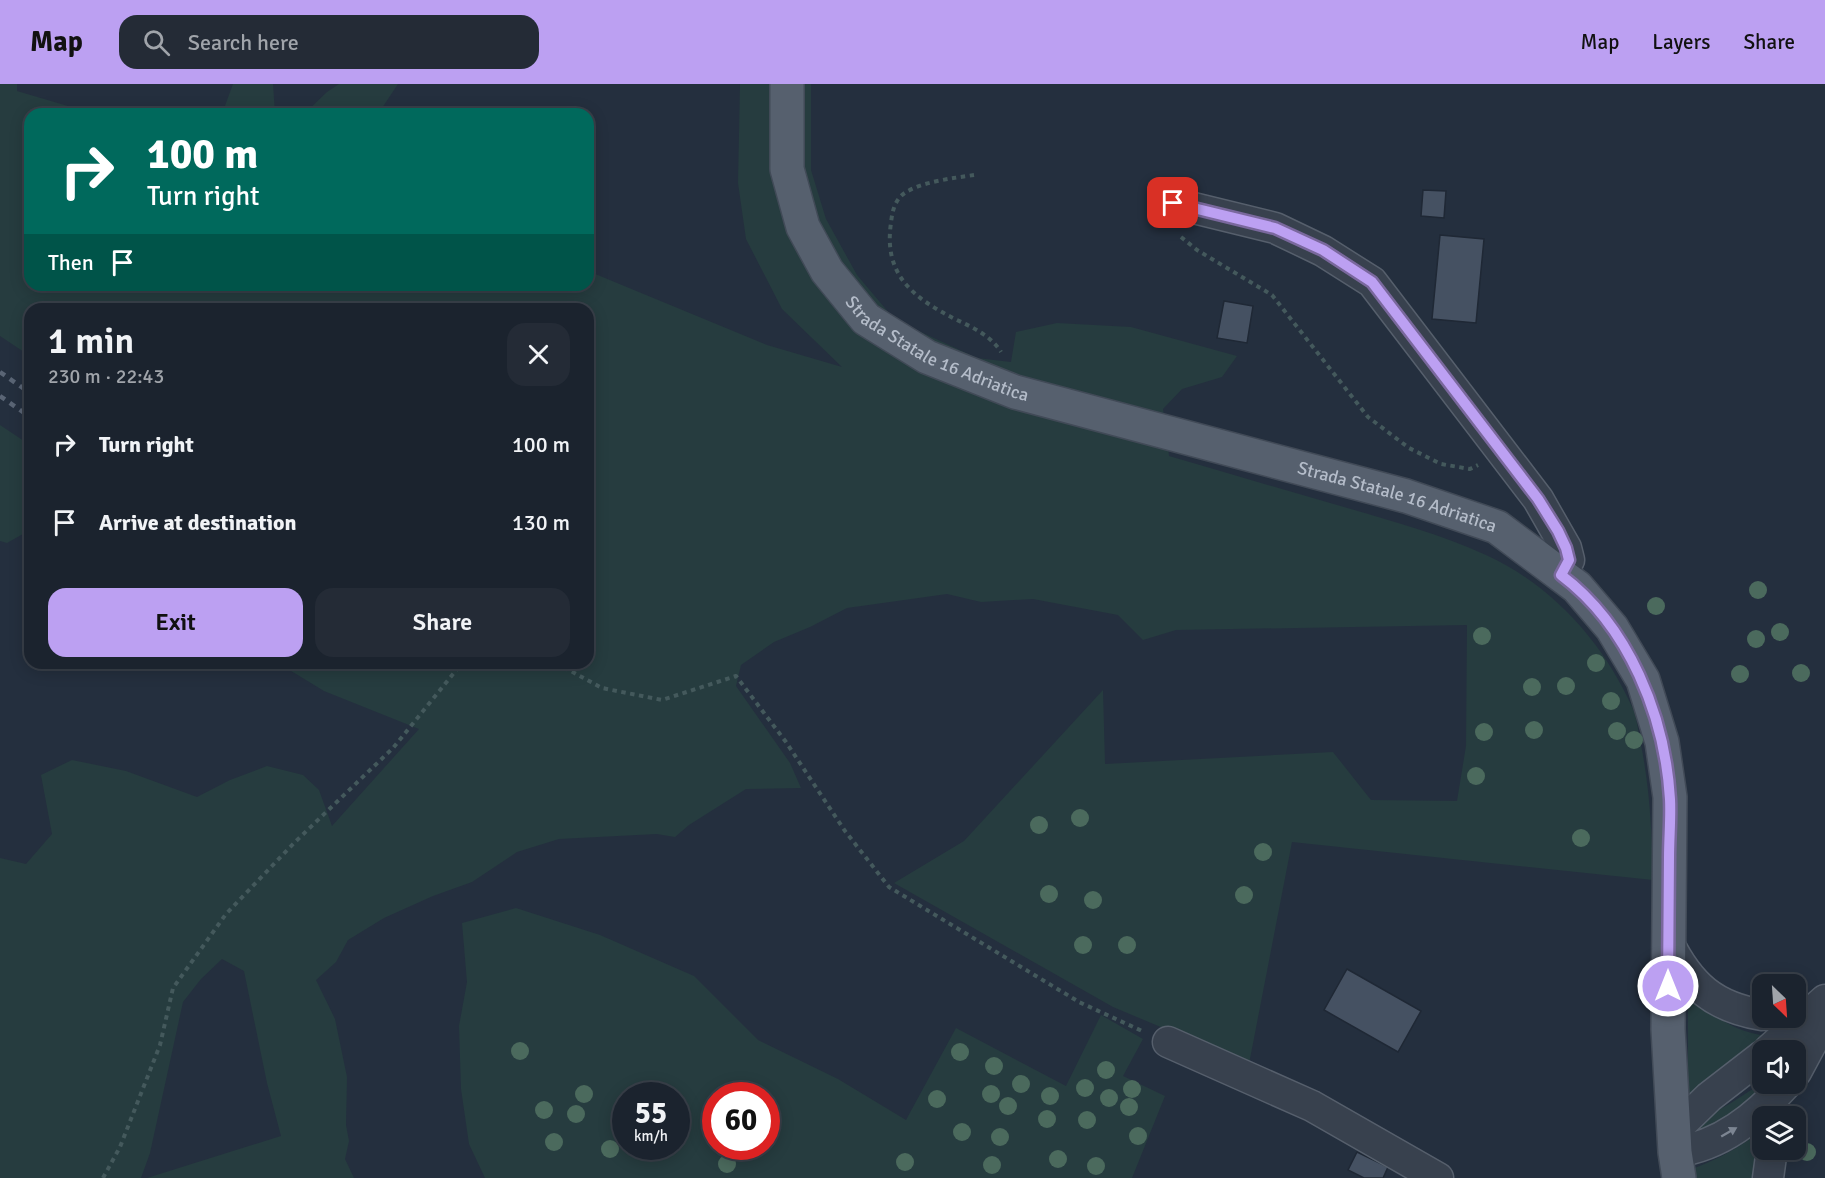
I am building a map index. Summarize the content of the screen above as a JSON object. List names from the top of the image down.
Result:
{
  "streets": {
    "main road": ["Strada Statale 16 Adriatica"]
  },
  "north": "bottom right",
  "page": {
    "header": "Map",
    "search": "Search here",
    "nav": ["Map", "Layers", "Share"],
    "turn": ["100 m", "Turn right"],
    "then": "Then",
    "heading": ["1 min", "230 m · 22:43"],
    "list": [
      {
        "name": "Turn right",
        "value": "100 m"
      },
      {
        "name": "Arrive at destination",
        "value": "130 m"
      }
    ],
    "buttons": ["Exit", "Share"],
    "speed": "55 km/h",
    "limit": "60"
  }
}
